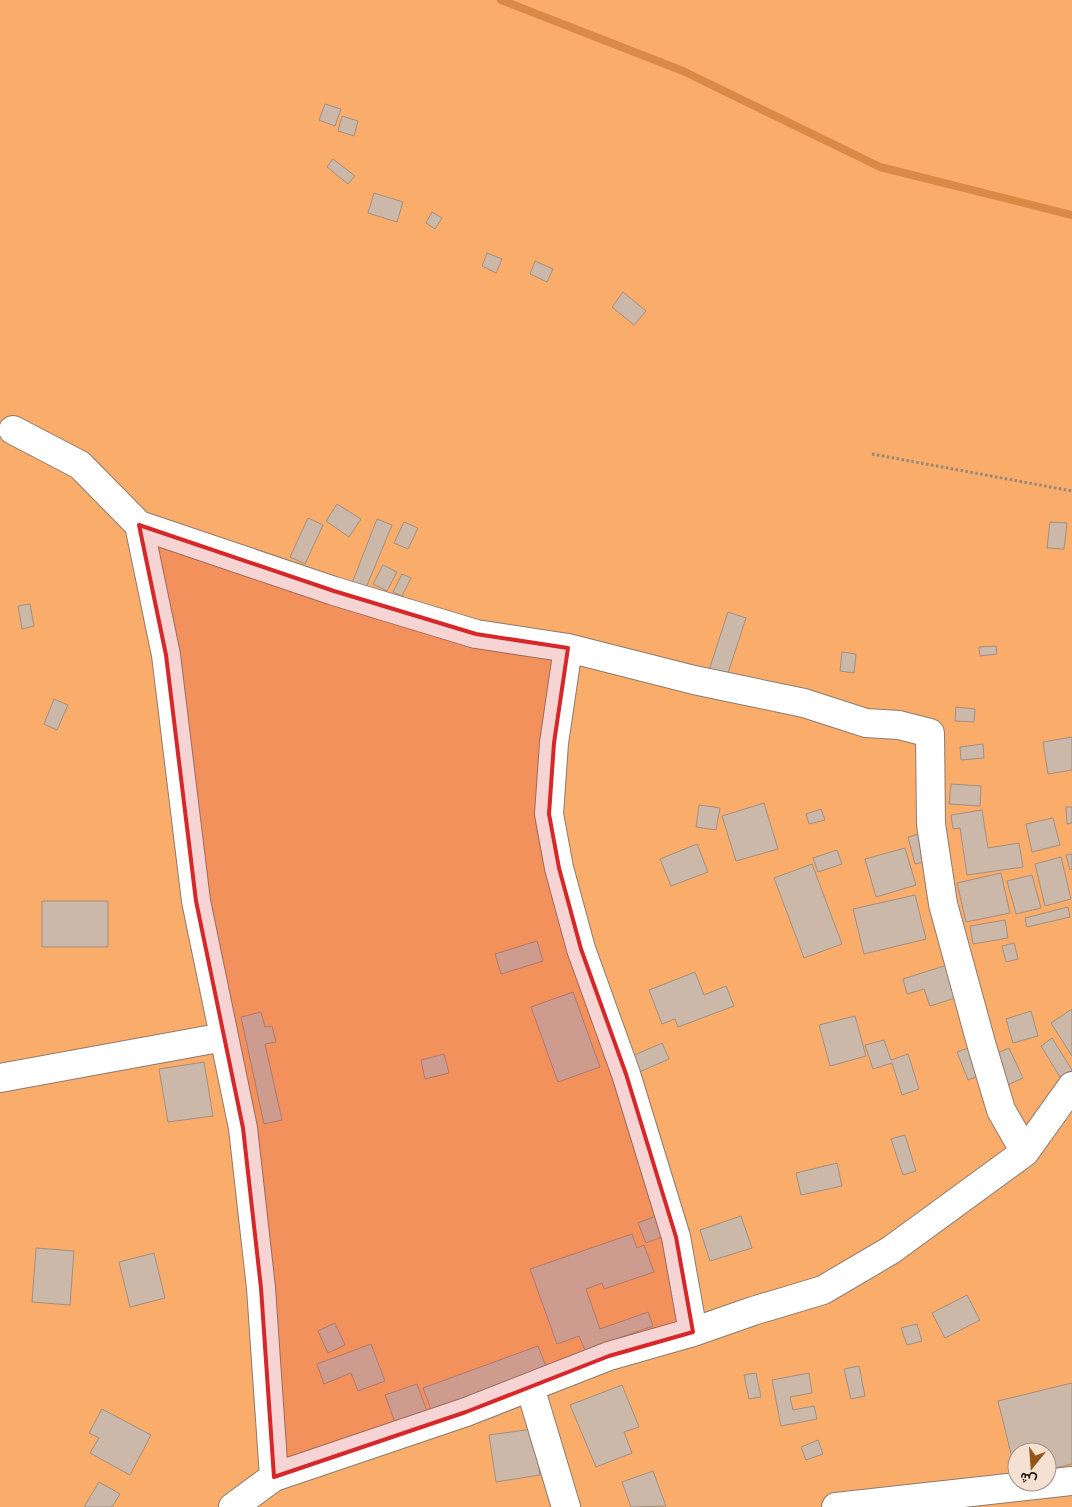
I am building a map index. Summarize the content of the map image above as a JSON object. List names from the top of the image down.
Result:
{
  "north": "bottom"
}
